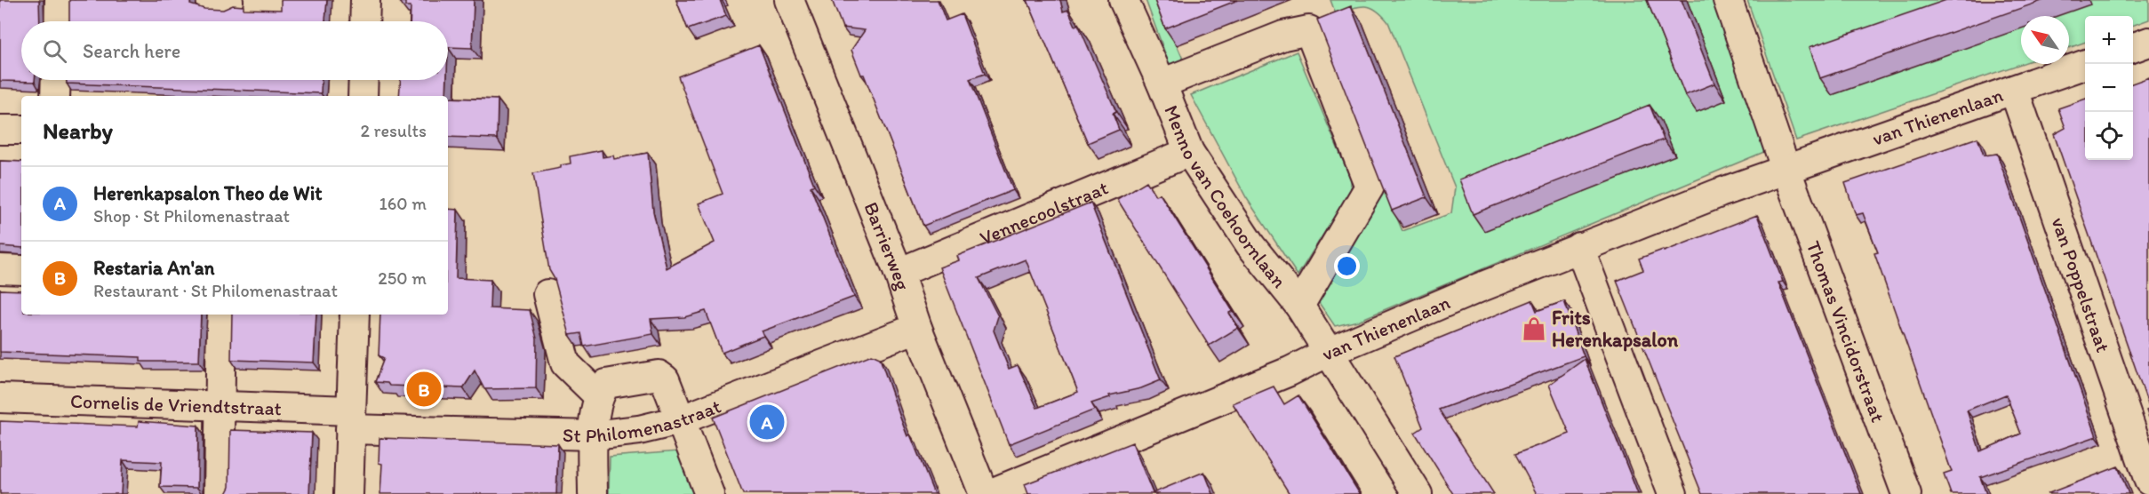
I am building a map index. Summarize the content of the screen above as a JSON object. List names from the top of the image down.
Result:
{
  "streets": {
    "street": [
      "van Thienenlaan",
      "Menno van Coehoornlaan",
      "Vennecoolstraat",
      "Barrierweg",
      "van Poppelstraat",
      "Thomas Vincidorstraat",
      "Cornelis de Vriendtstraat",
      "St Philomenastraat"
    ]
  },
  "crossings": [
    ["van Thienenlaan", "Menno van Coehoornlaan"],
    ["van Thienenlaan", "van Poppelstraat"],
    ["van Thienenlaan", "Thomas Vincidorstraat"],
    ["Menno van Coehoornlaan", "Vennecoolstraat"],
    ["Vennecoolstraat", "Barrierweg"],
    ["Barrierweg", "St Philomenastraat"],
    ["Cornelis de Vriendtstraat", "St Philomenastraat"]
  ],
  "places": {
    "shop": ["Frits Herenkapsalon"]
  },
  "north": "top left",
  "page": {
    "map_buttons": ["+", "−"],
    "search": "Search here",
    "heading": ["Nearby", "2 results"],
    "list": [
      {
        "mark": "A",
        "name": "Herenkapsalon Theo de Wit",
        "note": "Shop · St Philomenastraat",
        "value": "160 m"
      },
      {
        "mark": "B",
        "name": "Restaria An'an",
        "note": "Restaurant · St Philomenastraat",
        "value": "250 m"
      }
    ],
    "pins": ["B", "A"]
  }
}
